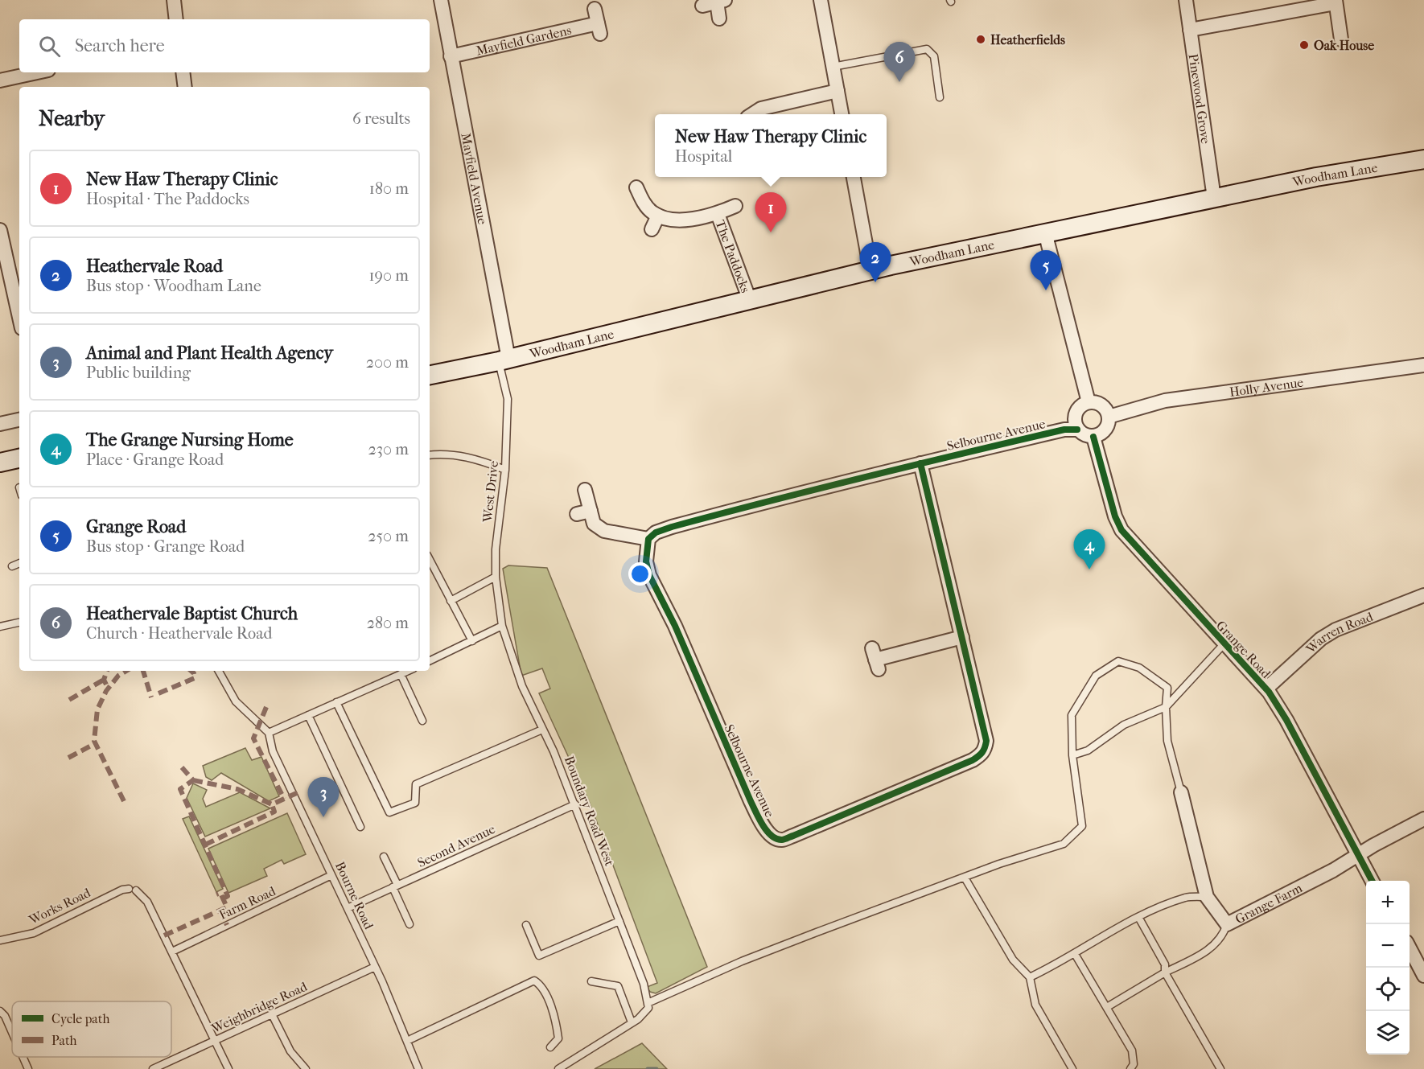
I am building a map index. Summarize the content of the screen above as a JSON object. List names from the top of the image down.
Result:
{
  "streets": {
    "main road": ["Woodham Lane"],
    "street": [
      "Mayfield Gardens",
      "Pinewood Grove",
      "Mayfield Avenue",
      "The Paddocks",
      "Holly Avenue",
      "Selbourne Avenue",
      "Warren Road",
      "Grange Road",
      "Grange Farm"
    ],
    "lane": [
      "West Drive",
      "Boundary Road West",
      "Second Avenue",
      "Bourne Road",
      "Farm Road",
      "Works Road",
      "Weighbridge Road"
    ]
  },
  "crossings": [
    ["Mayfield Gardens", "Mayfield Avenue"],
    ["Pinewood Grove", "Woodham Lane"],
    ["Woodham Lane", "Mayfield Avenue"],
    ["Woodham Lane", "The Paddocks"],
    ["Woodham Lane", "West Drive"],
    ["Mayfield Avenue", "West Drive"],
    ["Holly Avenue", "Selbourne Avenue"],
    ["Holly Avenue", "Grange Road"],
    ["Selbourne Avenue", "Grange Road"],
    ["West Drive", "Boundary Road West"],
    ["Warren Road", "Grange Road"],
    ["Grange Road", "Grange Farm"],
    ["Boundary Road West", "Second Avenue"],
    ["Second Avenue", "Bourne Road"],
    ["Bourne Road", "Farm Road"],
    ["Bourne Road", "Weighbridge Road"],
    ["Farm Road", "Works Road"],
    ["Works Road", "Weighbridge Road"]
  ],
  "places": ["Heatherfields", "Oak House"],
  "legend": ["Cycle path", "Path"],
  "page": {
    "search": "Search here",
    "pins": [
      "6",
      "1",
      "2",
      "5",
      "4",
      "3"
    ],
    "heading": ["Nearby", "6 results"],
    "popup": ["New Haw Therapy Clinic", "Hospital"],
    "list": [
      {
        "mark": "1",
        "name": "New Haw Therapy Clinic",
        "note": "Hospital · The Paddocks",
        "value": "180 m"
      },
      {
        "mark": "2",
        "name": "Heathervale Road",
        "note": "Bus stop · Woodham Lane",
        "value": "190 m"
      },
      {
        "mark": "3",
        "name": "Animal and Plant Health Agency",
        "note": "Public building",
        "value": "200 m"
      },
      {
        "mark": "4",
        "name": "The Grange Nursing Home",
        "note": "Place · Grange Road",
        "value": "230 m"
      },
      {
        "mark": "5",
        "name": "Grange Road",
        "note": "Bus stop · Grange Road",
        "value": "250 m"
      },
      {
        "mark": "6",
        "name": "Heathervale Baptist Church",
        "note": "Church · Heathervale Road",
        "value": "280 m"
      }
    ],
    "map_buttons": ["+", "−"]
  }
}
